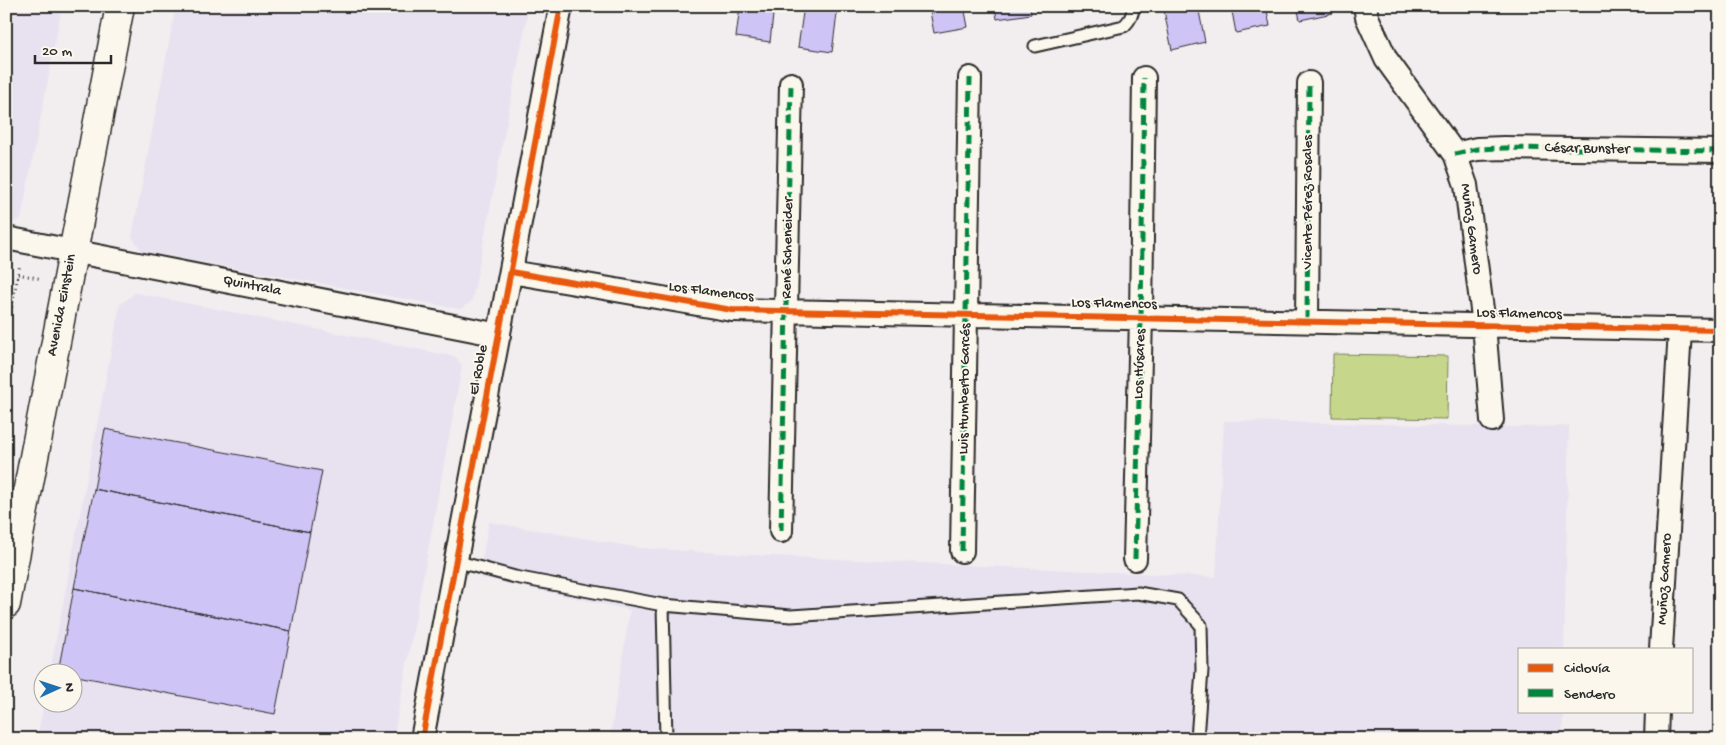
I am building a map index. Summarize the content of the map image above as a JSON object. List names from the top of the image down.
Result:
{
  "streets": {
    "main road": ["Avenida Einstein"],
    "street": [
      "César Bunster",
      "Vicente Pérez Rosales",
      "Muñoz Gamero",
      "René Scheneider",
      "Quintrala",
      "Los Flamencos",
      "Los Húsares",
      "El Roble",
      "Luis Humberto Garcés"
    ]
  },
  "crossings": [
    ["César Bunster", "Muñoz Gamero"],
    ["Vicente Pérez Rosales", "Los Flamencos"],
    ["Muñoz Gamero", "Los Flamencos"],
    ["René Scheneider", "Los Flamencos"],
    ["Quintrala", "Avenida Einstein"],
    ["Quintrala", "El Roble"],
    ["Los Flamencos", "Los Húsares"],
    ["Los Flamencos", "El Roble"],
    ["Los Flamencos", "Luis Humberto Garcés"]
  ],
  "legend": ["Ciclovía", "Sendero"],
  "scale_bar": "20 m",
  "north": "right"
}
